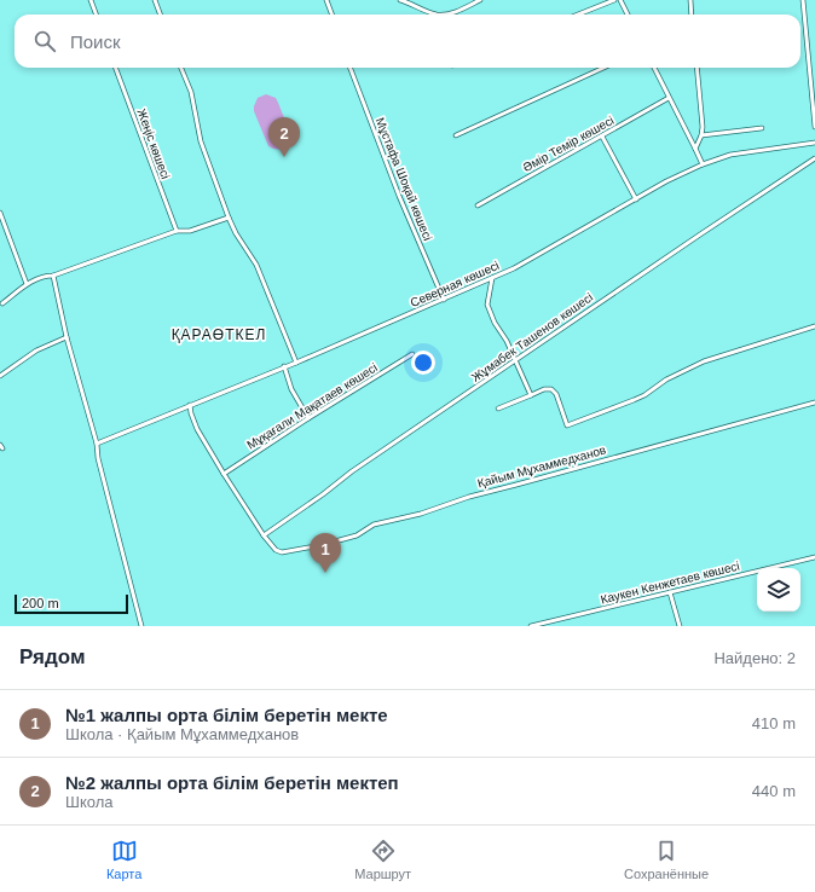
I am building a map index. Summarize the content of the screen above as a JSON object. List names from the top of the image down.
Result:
{
  "streets": {
    "street": [
      "Жеңіс көшесі",
      "Әмір Темір көшесі",
      "Мұстафа Шоқай көшесі",
      "Северная көшесі",
      "Жұмабек Ташенов көшесі",
      "Мұқағали Мақатаев көшесі",
      "Қайым Мұхаммедханов",
      "Каукен Кенжетаев көшесі"
    ]
  },
  "crossings": [
    ["Мұстафа Шоқай көшесі", "Северная көшесі"],
    ["Жұмабек Ташенов көшесі", "Қайым Мұхаммедханов"]
  ],
  "districts": ["ҚАРАӨТКЕЛ"],
  "scale_bar": "200 m",
  "page": {
    "search": "Поиск",
    "pins": ["2", "1"],
    "scale": "200 m",
    "heading": ["Рядом", "Найдено: 2"],
    "list": [
      {
        "mark": "1",
        "name": "№1 жалпы орта білім беретін мекте",
        "note": "Школа · Қайым Мұхаммедханов",
        "value": "410 m"
      },
      {
        "mark": "2",
        "name": "№2 жалпы орта білім беретін мектеп",
        "note": "Школа",
        "value": "440 m"
      }
    ],
    "nav": ["Карта", "Маршрут", "Сохранённые"]
  }
}
